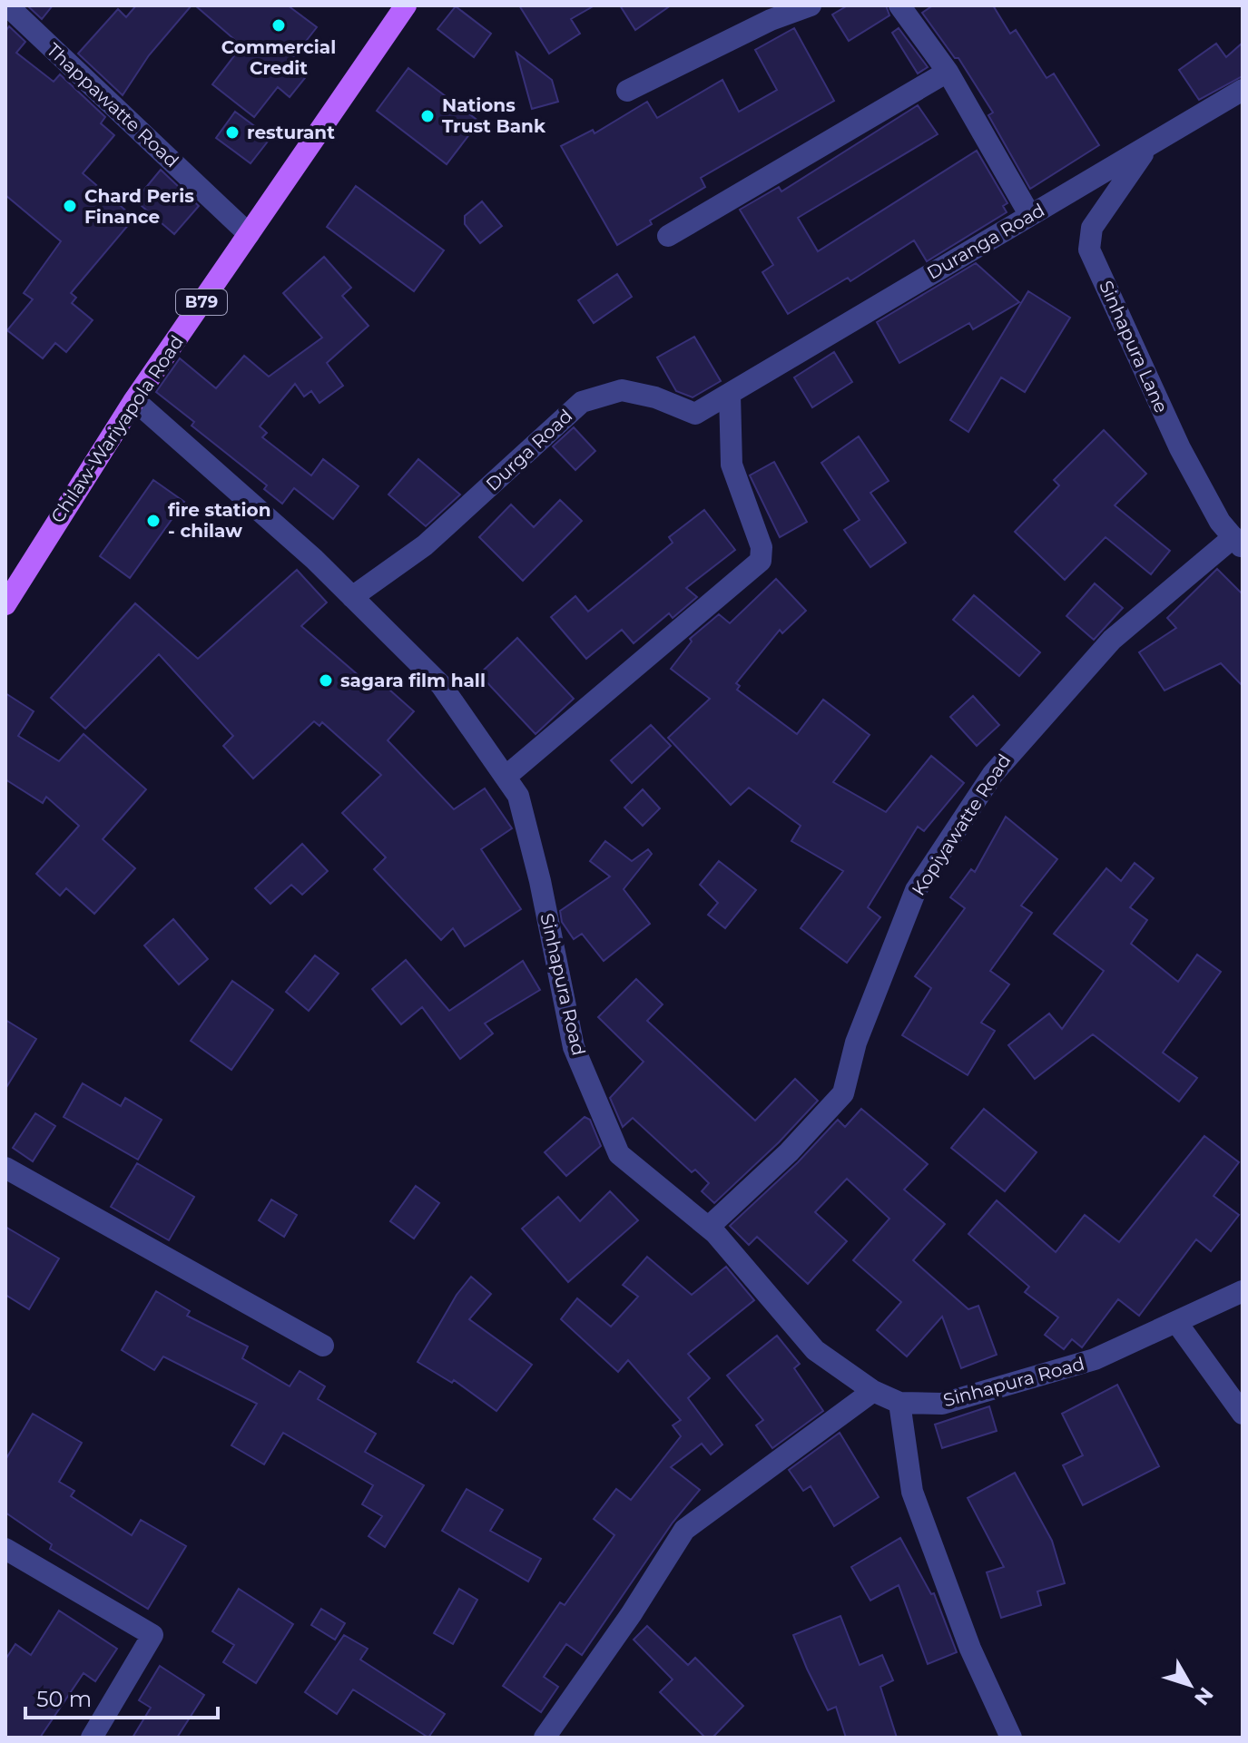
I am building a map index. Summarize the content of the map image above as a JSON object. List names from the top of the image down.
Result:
{
  "streets": {
    "main road": ["B79", "Chilaw-Wariyapola Road"],
    "street": [
      "Thappawatte Road",
      "Duranga Road",
      "Sinhapura Lane",
      "Durga Road",
      "Kopiyawatte Road",
      "Sinhapura Road"
    ]
  },
  "crossings": [
    ["Thappawatte Road", "Chilaw-Wariyapola Road"],
    ["Duranga Road", "Sinhapura Lane"],
    ["Duranga Road", "Durga Road"],
    ["Sinhapura Lane", "Kopiyawatte Road"],
    ["Chilaw-Wariyapola Road", "Sinhapura Road"],
    ["Durga Road", "Sinhapura Road"],
    ["Kopiyawatte Road", "Sinhapura Road"]
  ],
  "places": [
    "Commercial Credit",
    "Nations Trust Bank",
    "resturant",
    "Chard Peris Finance",
    "fire station - chilaw",
    "sagara film hall"
  ],
  "scale_bar": "50 m",
  "north": "bottom right"
}
